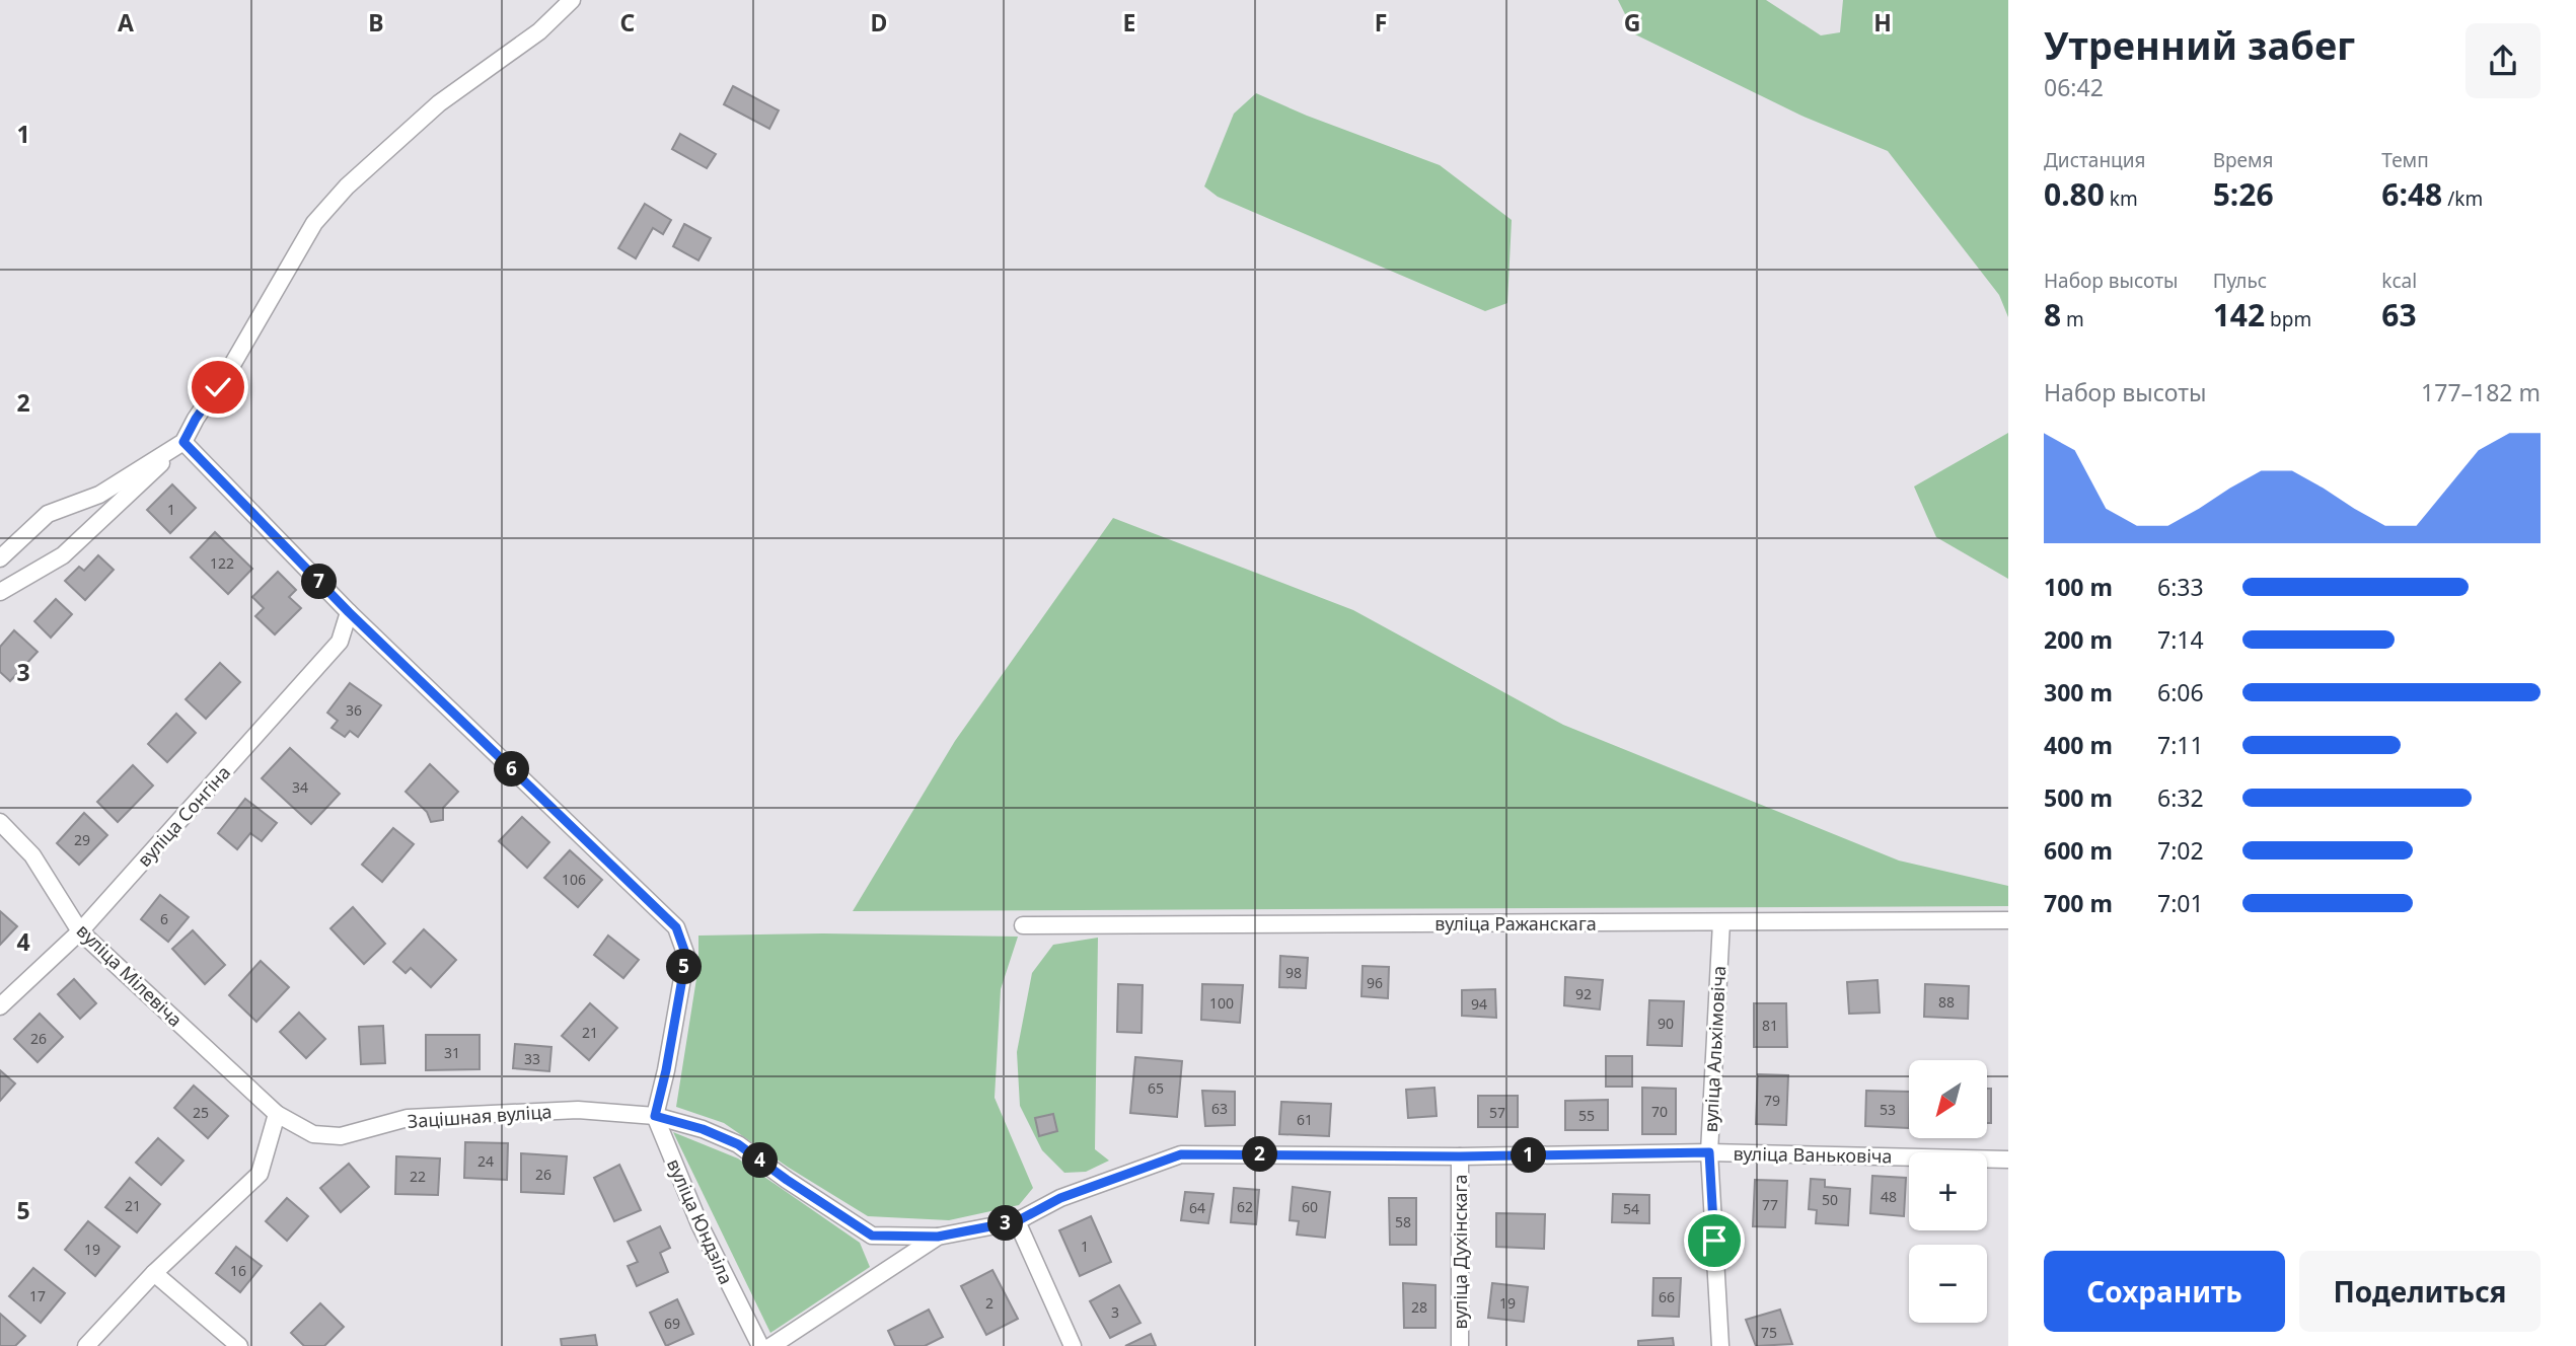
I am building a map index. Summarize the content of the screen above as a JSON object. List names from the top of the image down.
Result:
{
  "streets": {
    "street": [
      "вуліца Сонгіна",
      "вуліца Ражанскага",
      "вуліца Мілевіча",
      "вуліца Альхімовіча",
      "Зацішная вуліца",
      "вуліца Ваньковіча",
      "вуліца Юндзіла",
      "вуліца Духінскага"
    ]
  },
  "crossings": [
    ["вуліца Сонгіна", "вуліца Мілевіча"],
    ["вуліца Ражанскага", "вуліца Альхімовіча"],
    ["вуліца Мілевіча", "Зацішная вуліца"],
    ["вуліца Альхімовіча", "вуліца Ваньковіча"],
    ["Зацішная вуліца", "вуліца Ваньковіча"],
    ["Зацішная вуліца", "вуліца Юндзіла"],
    ["вуліца Ваньковіча", "вуліца Духінскага"]
  ],
  "house_numbers": [
    "1",
    "122",
    "36",
    "34",
    "29",
    "106",
    "6",
    "98",
    "96",
    "92",
    "88",
    "100",
    "94",
    "90",
    "81",
    "21",
    "26",
    "31",
    "33",
    "65",
    "79",
    "63",
    "53",
    "70",
    "25",
    "57",
    "55",
    "61",
    "24",
    "26",
    "22",
    "48",
    "50",
    "77",
    "21",
    "62",
    "60",
    "64",
    "54",
    "58",
    "1",
    "19",
    "16",
    "17",
    "66",
    "2",
    "19",
    "28",
    "3",
    "69",
    "75"
  ],
  "north": "bottom left",
  "page": {
    "heading": ["Утренний забег", "06:42"],
    "stats": [
      ["Дистанция", "0.80 km"],
      ["Время", "5:26"],
      ["Темп", "6:48 /km"],
      ["Набор высоты", "8 m"],
      ["Пульс", "142 bpm"],
      ["kcal", "63"]
    ],
    "chart": ["Набор высоты", "177–182 m"],
    "list": [
      {
        "name": "100 m",
        "note": "6:33"
      },
      {
        "name": "200 m",
        "note": "7:14"
      },
      {
        "name": "300 m",
        "note": "6:06"
      },
      {
        "name": "400 m",
        "note": "7:11"
      },
      {
        "name": "500 m",
        "note": "6:32"
      },
      {
        "name": "600 m",
        "note": "7:02"
      },
      {
        "name": "700 m",
        "note": "7:01"
      }
    ],
    "pins": [
      "7",
      "6",
      "5",
      "2",
      "1",
      "4",
      "3"
    ],
    "map_buttons": ["+", "−"],
    "buttons": ["Сохранить", "Поделиться"]
  },
  "grid": {
    "columns": [
      "A",
      "B",
      "C",
      "D",
      "E",
      "F",
      "G",
      "H"
    ],
    "rows": [
      "1",
      "2",
      "3",
      "4",
      "5"
    ]
  }
}
